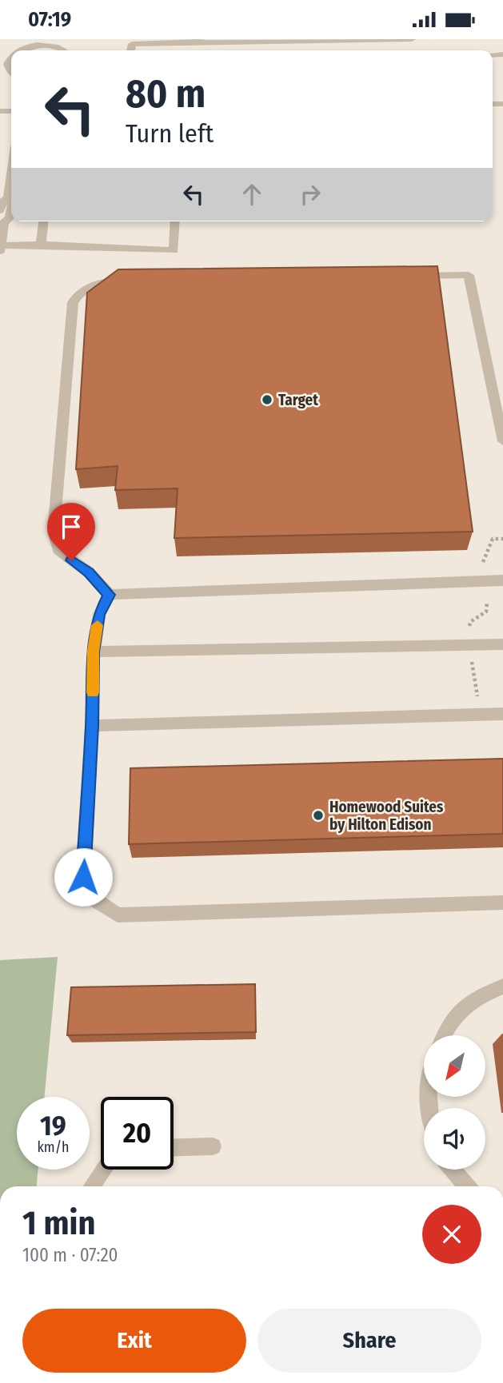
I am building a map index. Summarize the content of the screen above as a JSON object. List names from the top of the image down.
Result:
{
  "places": ["Target", "Homewood Suites by Hilton Edison"],
  "north": "bottom left",
  "page": {
    "status": "07:19",
    "turn": ["80 m", "Turn left"],
    "speed": "19 km/h",
    "limit": "20",
    "heading": ["1 min", "100 m · 07:20"],
    "buttons": ["Exit", "Share"]
  }
}
